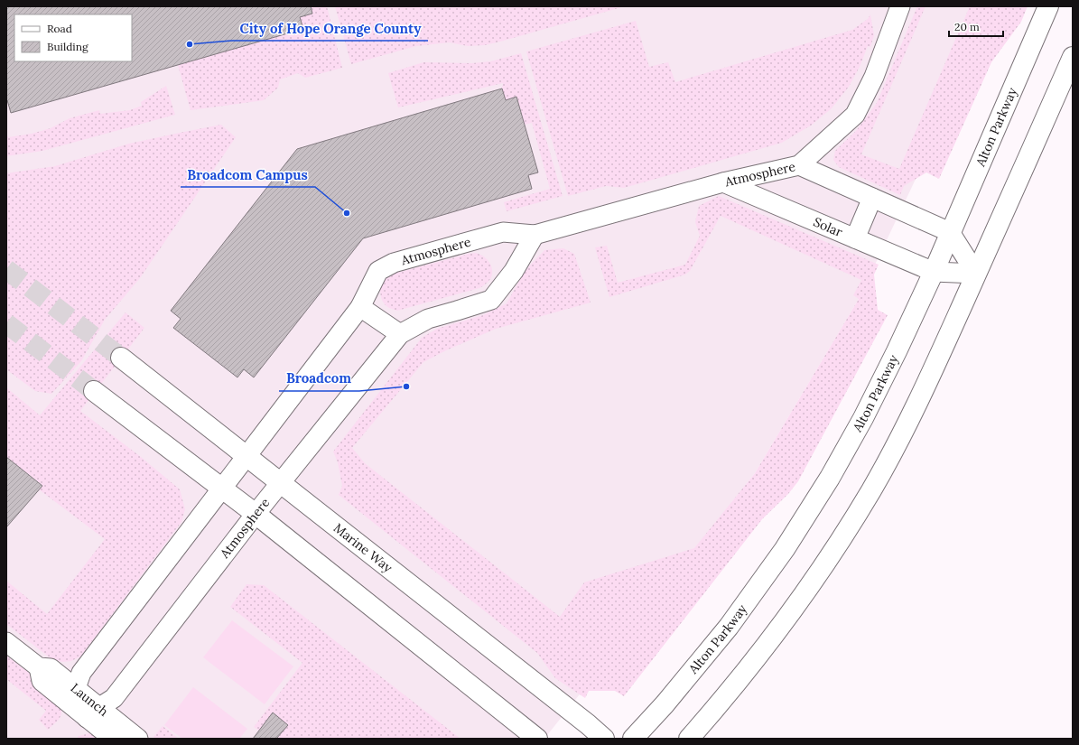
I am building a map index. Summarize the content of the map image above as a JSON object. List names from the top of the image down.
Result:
{
  "streets": {
    "main road": ["Alton Parkway", "Marine Way"],
    "street": ["Atmosphere", "Solar", "Launch"]
  },
  "crossings": [
    ["Alton Parkway", "Solar"],
    ["Atmosphere", "Solar"],
    ["Atmosphere", "Marine Way"],
    ["Atmosphere", "Launch"]
  ],
  "places": ["City of Hope Orange County", "Broadcom Campus", "Broadcom"],
  "legend": ["Road", "Building"],
  "scale_bar": "20 m"
}
